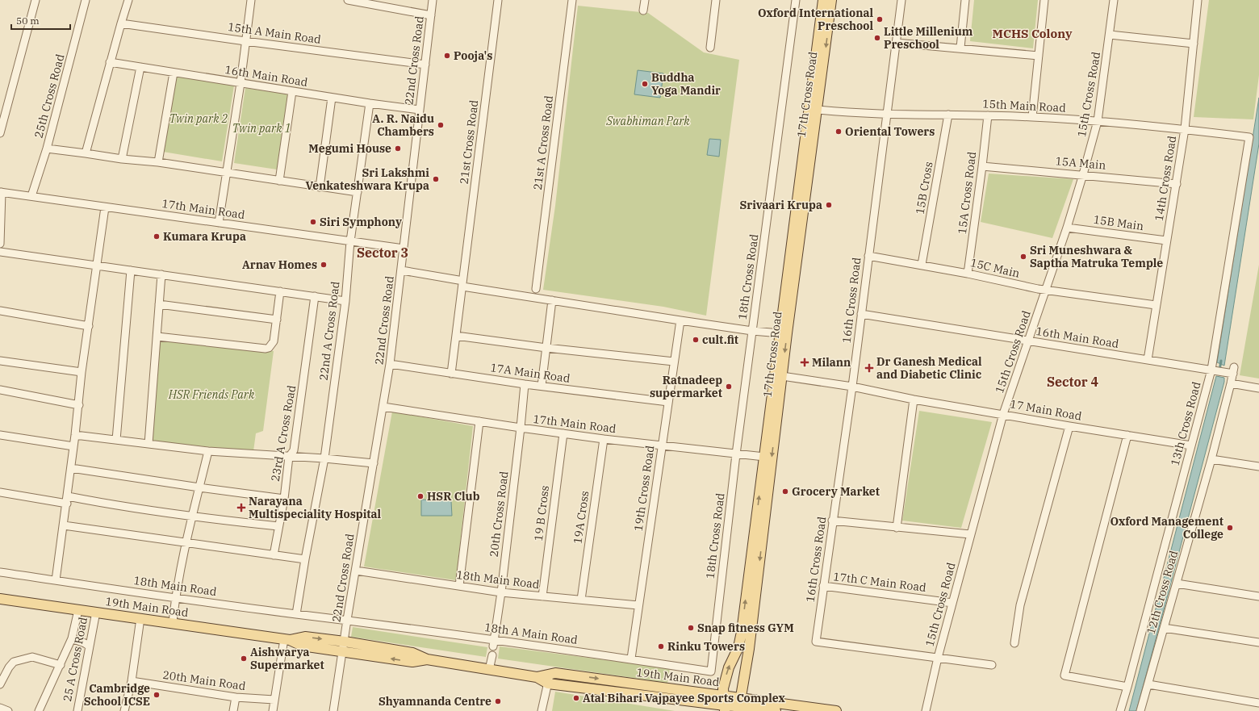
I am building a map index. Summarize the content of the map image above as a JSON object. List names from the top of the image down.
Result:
{
  "streets": {
    "main road": ["17th Cross Road", "19th Main Road"],
    "street": [
      "15th A Main Road",
      "22nd Cross Road",
      "16th Main Road",
      "15th Cross Road",
      "25th Cross Road",
      "15th Main Road",
      "21st Cross Road",
      "21st A Cross Road",
      "15A Main",
      "14th Cross Road",
      "15B Cross",
      "15A Cross Road",
      "17th Main Road",
      "15B Main",
      "15C Main",
      "18th Cross Road",
      "16th Cross Road",
      "22nd A Cross Road",
      "17A Main Road",
      "17 Main Road",
      "13th Cross Road",
      "23rd A Cross Road",
      "19th Cross Road",
      "19 B Cross",
      "20th Cross Road",
      "19A Cross",
      "18th Main Road",
      "17th C Main Road",
      "12th Cross Road",
      "18th A Main Road",
      "25 A Cross Road",
      "20th Main Road"
    ]
  },
  "crossings": [
    ["15th A Main Road", "22nd Cross Road"],
    ["22nd Cross Road", "16th Main Road"],
    ["22nd Cross Road", "17th Main Road"],
    ["22nd Cross Road", "17A Main Road"],
    ["22nd Cross Road", "18th Main Road"],
    ["22nd Cross Road", "19th Main Road"],
    ["22nd Cross Road", "18th A Main Road"],
    ["16th Main Road", "15th Cross Road"],
    ["16th Main Road", "14th Cross Road"],
    ["16th Main Road", "16th Cross Road"],
    ["16th Main Road", "22nd A Cross Road"],
    ["16th Main Road", "13th Cross Road"],
    ["16th Main Road", "12th Cross Road"],
    ["17th Cross Road", "15th Main Road"],
    ["17th Cross Road", "17th Main Road"],
    ["17th Cross Road", "17 Main Road"],
    ["17th Cross Road", "19th Main Road"],
    ["15th Cross Road", "15th Main Road"],
    ["15th Cross Road", "15A Main"],
    ["15th Cross Road", "15B Main"],
    ["15th Cross Road", "15C Main"],
    ["15th Cross Road", "16th Cross Road"],
    ["15th Cross Road", "17 Main Road"],
    ["15th Cross Road", "17th C Main Road"],
    ["25th Cross Road", "17th Main Road"],
    ["15th Main Road", "14th Cross Road"],
    ["15th Main Road", "15B Cross"],
    ["15th Main Road", "15A Cross Road"],
    ["15th Main Road", "16th Cross Road"],
    ["15th Main Road", "13th Cross Road"],
    ["21st Cross Road", "17A Main Road"],
    ["15A Main", "14th Cross Road"],
    ["15A Main", "15A Cross Road"],
    ["14th Cross Road", "15B Main"],
    ["14th Cross Road", "15C Main"],
    ["15B Cross", "15C Main"],
    ["15A Cross Road", "15C Main"],
    ["17th Main Road", "18th Cross Road"],
    ["17th Main Road", "22nd A Cross Road"],
    ["17th Main Road", "19th Cross Road"],
    ["17th Main Road", "19 B Cross"],
    ["17th Main Road", "20th Cross Road"],
    ["17th Main Road", "19A Cross"],
    ["15C Main", "16th Cross Road"],
    ["18th Cross Road", "18th A Main Road"],
    ["16th Cross Road", "17 Main Road"],
    ["16th Cross Road", "17th C Main Road"],
    ["22nd A Cross Road", "18th Main Road"],
    ["17A Main Road", "19th Cross Road"],
    ["17A Main Road", "20th Cross Road"],
    ["17 Main Road", "13th Cross Road"],
    ["19th Cross Road", "18th Main Road"],
    ["19th Cross Road", "18th A Main Road"],
    ["19 B Cross", "18th Main Road"],
    ["20th Cross Road", "18th Main Road"],
    ["20th Cross Road", "18th A Main Road"],
    ["19A Cross", "18th Main Road"],
    ["18th Main Road", "18th A Main Road"],
    ["19th Main Road", "25 A Cross Road"]
  ],
  "districts": ["MCHS Colony", "Sector 3", "Sector 4"],
  "parks": [
    "Twin park 2",
    "Swabhiman Park",
    "Twin park 1",
    "HSR Friends Park"
  ],
  "places": {
    "other": [
      "Oxford International Preschool",
      "Little Millenium Preschool",
      "Pooja's",
      "Buddha Yoga Mandir",
      "A. R. Naidu Chambers",
      "Oriental Towers",
      "Megumi House",
      "Sri Lakshmi Venkateshwara Krupa",
      "Srivaari Krupa",
      "Siri Symphony",
      "Kumara Krupa",
      "Sri Muneshwara & Saptha Matruka Temple",
      "Arnav Homes",
      "cult.fit",
      "Ratnadeep supermarket",
      "Grocery Market",
      "HSR Club",
      "Oxford Management College",
      "Snap fitness GYM",
      "Rinku Towers",
      "Aishwarya Supermarket",
      "Cambridge School ICSE",
      "Atal Bihari Vajpayee Sports Complex",
      "Shyamnanda Centre"
    ],
    "health": ["Milann", "Dr Ganesh Medical and Diabetic Clinic", "Narayana Multispeciality Hospital"]
  },
  "scale_bar": "50 m"
}
